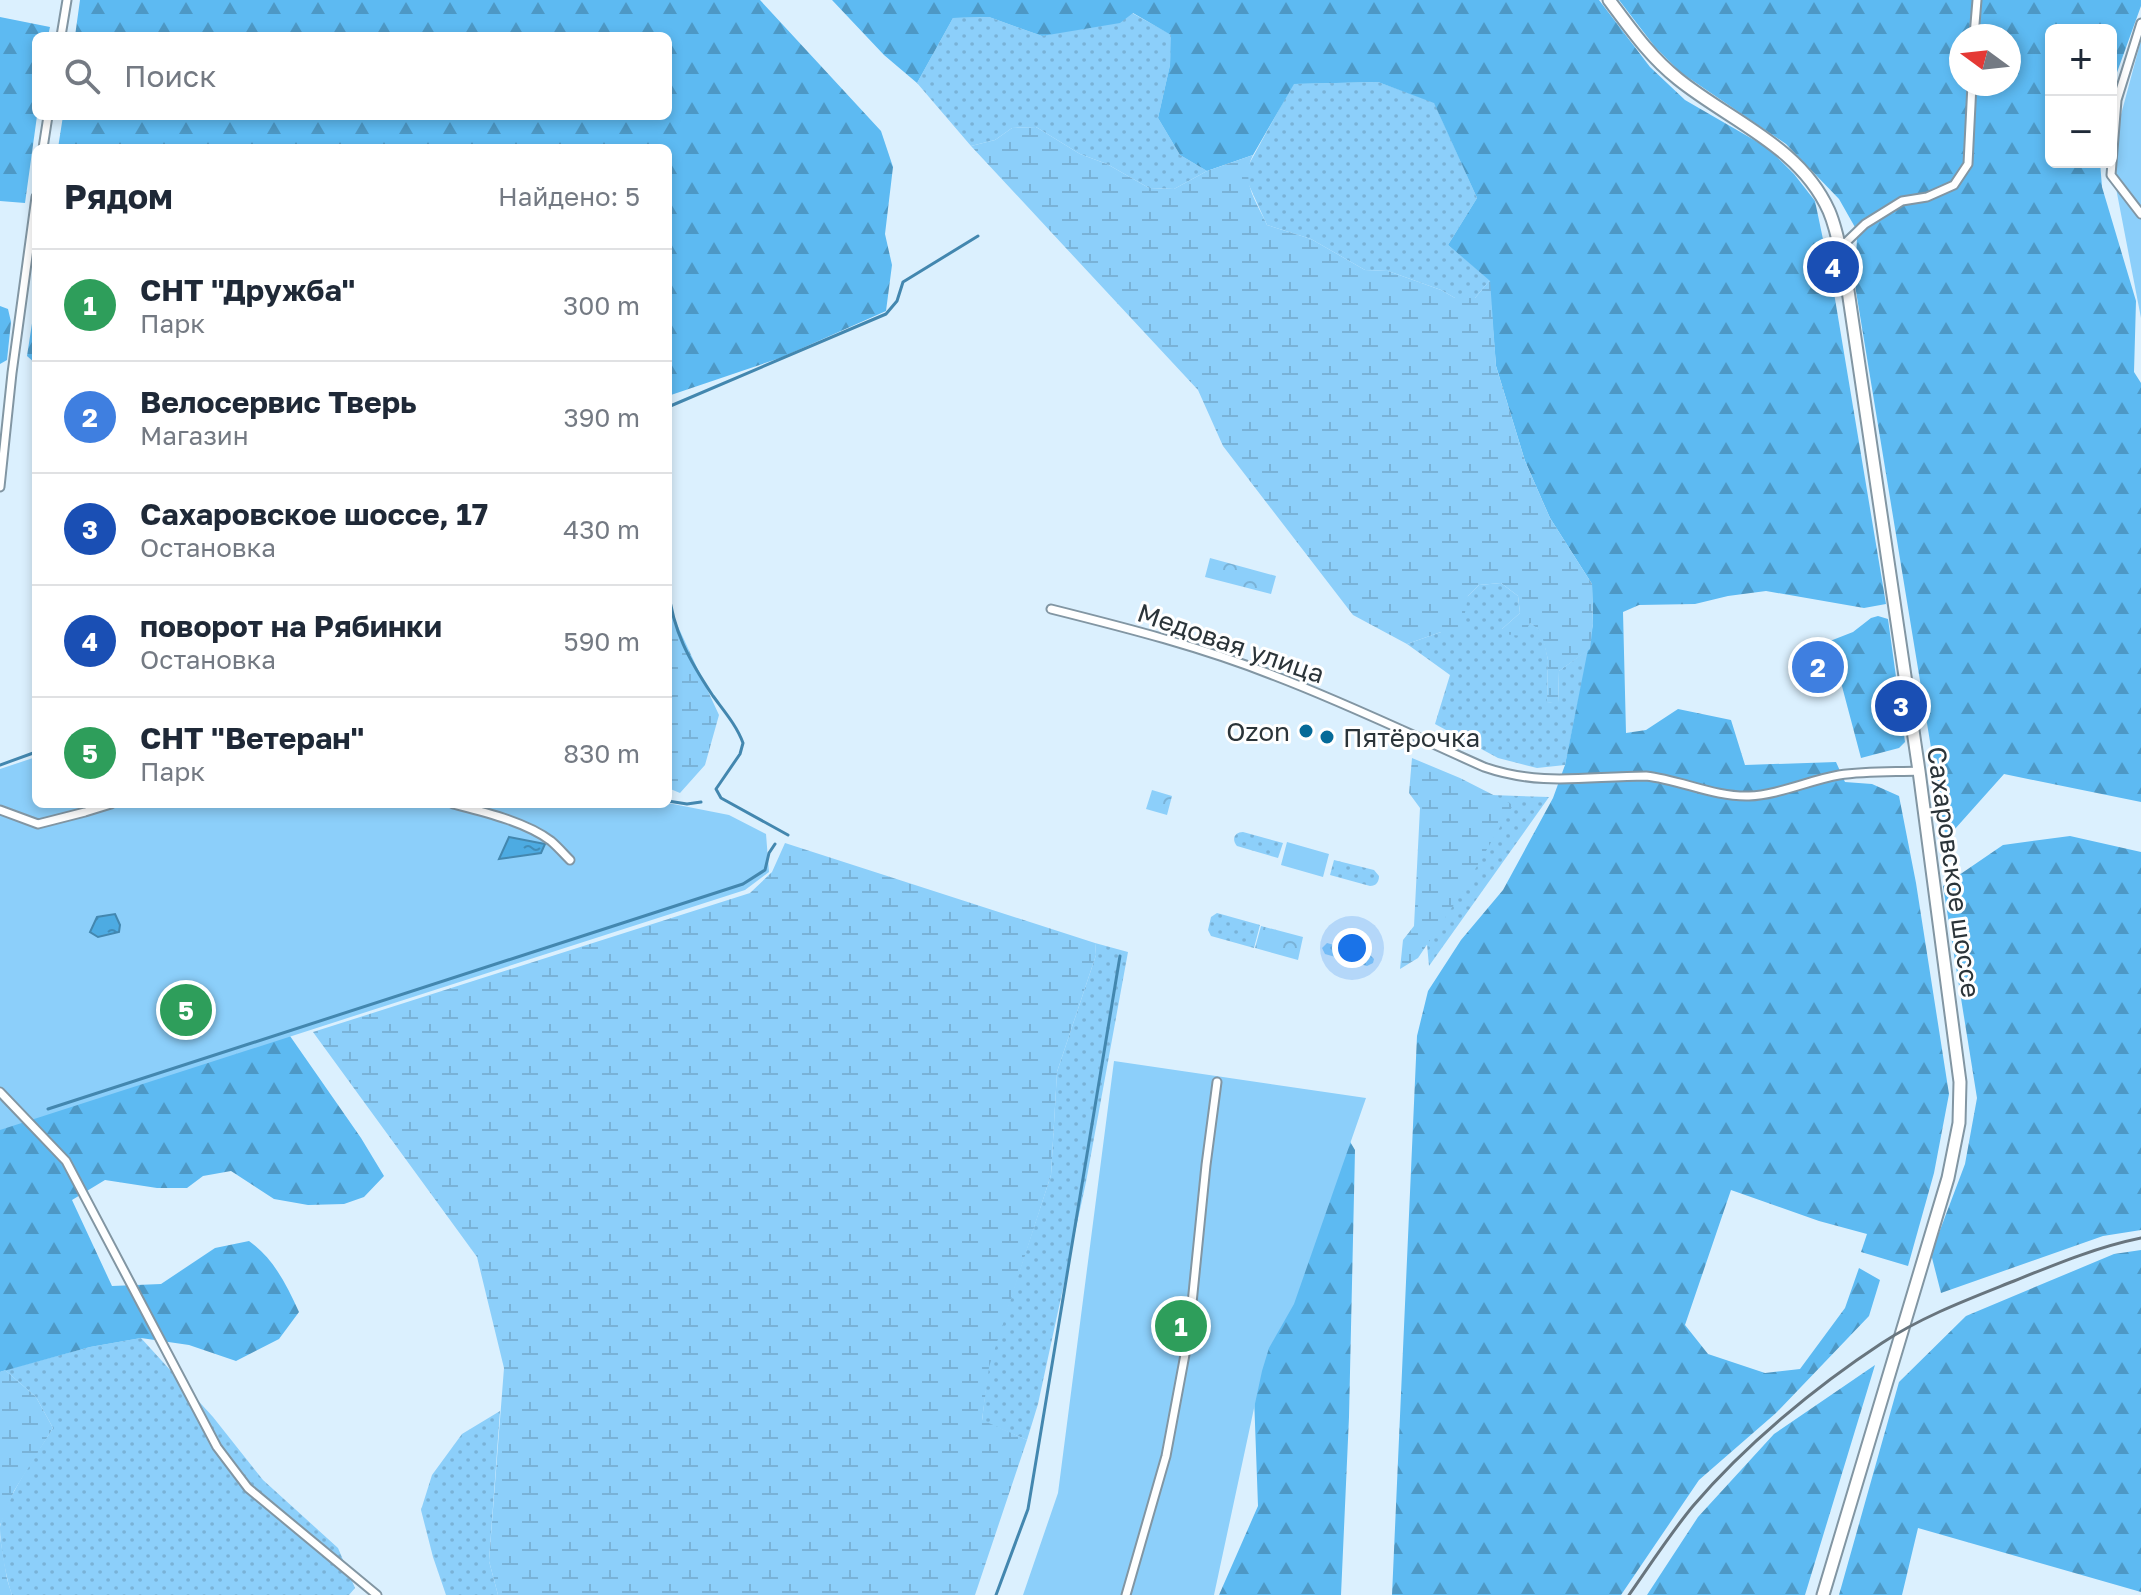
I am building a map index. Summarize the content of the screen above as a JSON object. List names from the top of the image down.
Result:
{
  "streets": {
    "main road": ["Сахаровское шоссе"],
    "street": ["Медовая улица"]
  },
  "crossings": [
    ["Медовая улица", "Сахаровское шоссе"]
  ],
  "places": ["Ozon", "Пятёрочка"],
  "north": "left",
  "page": {
    "map_buttons": ["+", "−"],
    "search": "Поиск",
    "heading": ["Рядом", "Найдено: 5"],
    "pins": [
      "4",
      "2",
      "3",
      "5",
      "1"
    ],
    "list": [
      {
        "mark": "1",
        "name": "СНТ \"Дружба\"",
        "note": "Парк",
        "value": "300 m"
      },
      {
        "mark": "2",
        "name": "Велосервис Тверь",
        "note": "Магазин",
        "value": "390 m"
      },
      {
        "mark": "3",
        "name": "Сахаровское шоссе, 17",
        "note": "Остановка",
        "value": "430 m"
      },
      {
        "mark": "4",
        "name": "поворот на Рябинки",
        "note": "Остановка",
        "value": "590 m"
      },
      {
        "mark": "5",
        "name": "СНТ \"Ветеран\"",
        "note": "Парк",
        "value": "830 m"
      }
    ]
  }
}
